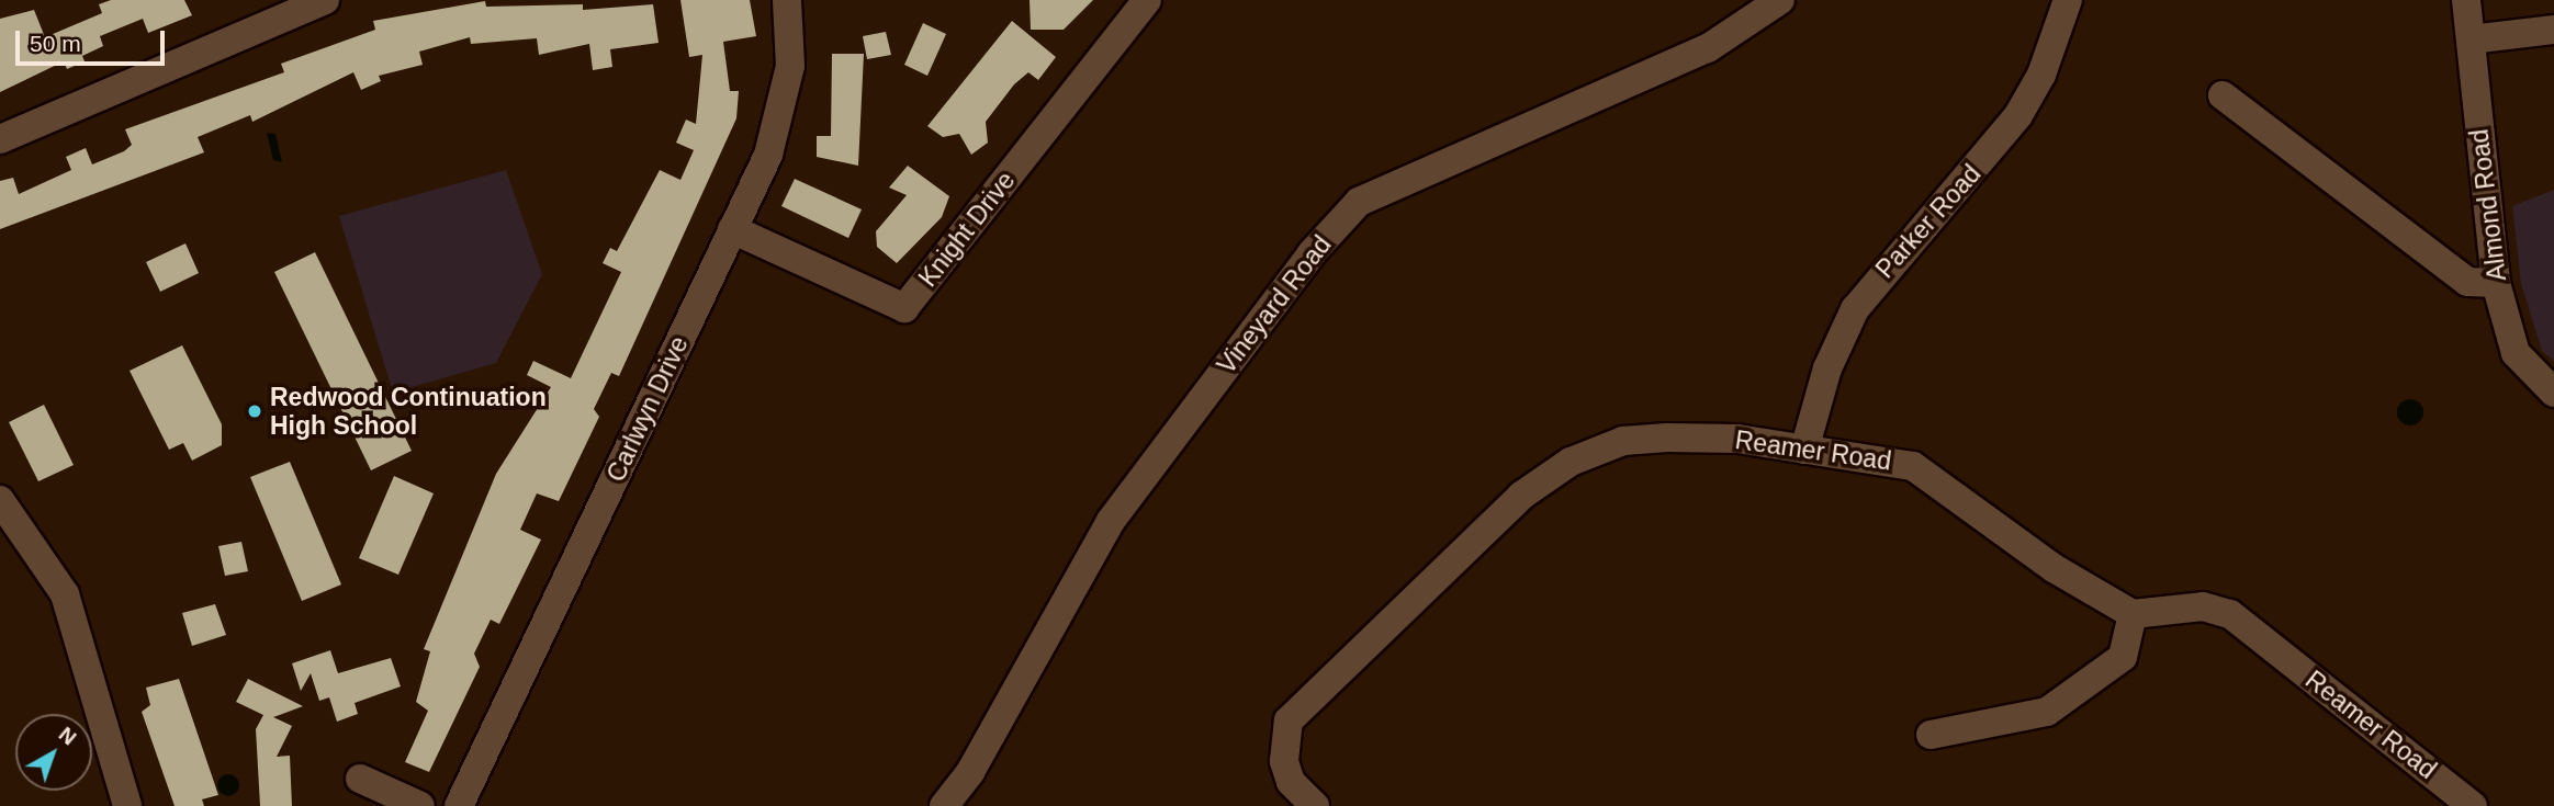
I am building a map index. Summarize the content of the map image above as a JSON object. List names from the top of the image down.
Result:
{
  "streets": {
    "street": [
      "Almond Road",
      "Parker Road",
      "Knight Drive",
      "Vineyard Road",
      "Carlwyn Drive",
      "Reamer Road"
    ]
  },
  "crossings": [
    ["Parker Road", "Reamer Road"],
    ["Knight Drive", "Carlwyn Drive"]
  ],
  "places": ["Redwood Continuation High School"],
  "scale_bar": "50 m",
  "north": "top right"
}
